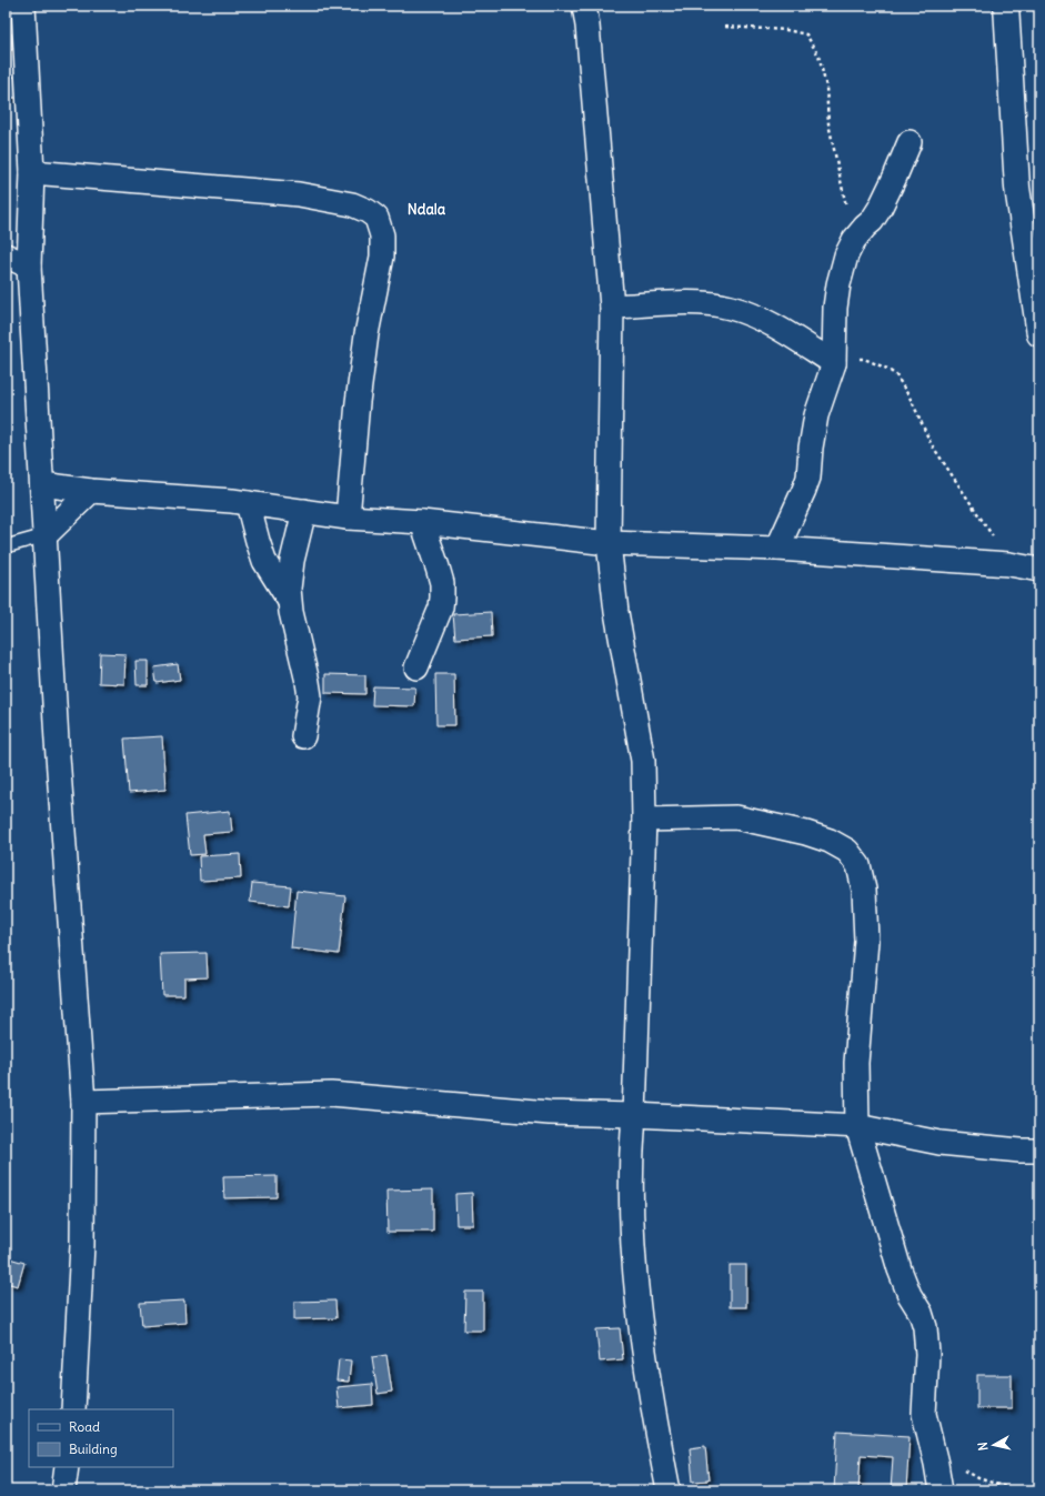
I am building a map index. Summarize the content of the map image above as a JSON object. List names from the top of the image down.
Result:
{
  "districts": ["Ndala"],
  "legend": ["Road", "Building"],
  "north": "left"
}
